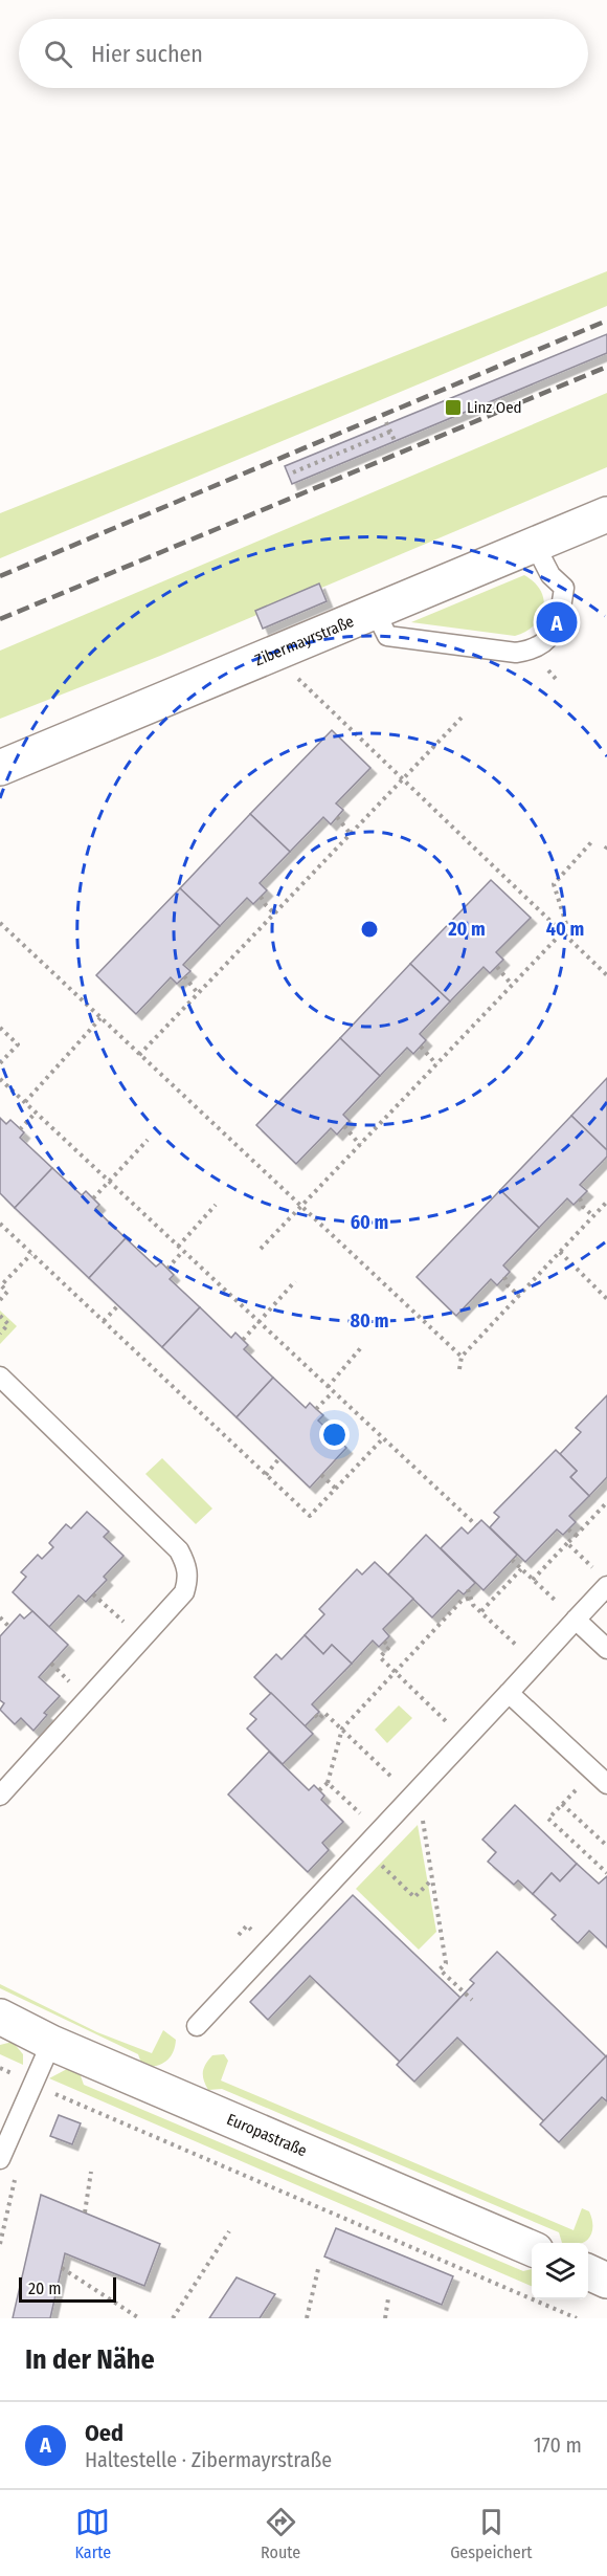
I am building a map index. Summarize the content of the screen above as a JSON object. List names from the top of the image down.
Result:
{
  "streets": {
    "street": ["Zibermayrstraße", "Europastraße"]
  },
  "places": {
    "transit": ["Linz Oed"]
  },
  "scale_bar": "20 m",
  "page": {
    "search": "Hier suchen",
    "pins": "A",
    "scale": "20 m",
    "heading": "In der Nähe",
    "list": [
      {
        "mark": "A",
        "name": "Oed",
        "note": "Haltestelle · Zibermayrstraße",
        "value": "170 m"
      }
    ],
    "nav": ["Karte", "Route", "Gespeichert"]
  },
  "rings": [
    "20 m",
    "40 m",
    "60 m",
    "80 m"
  ]
}
